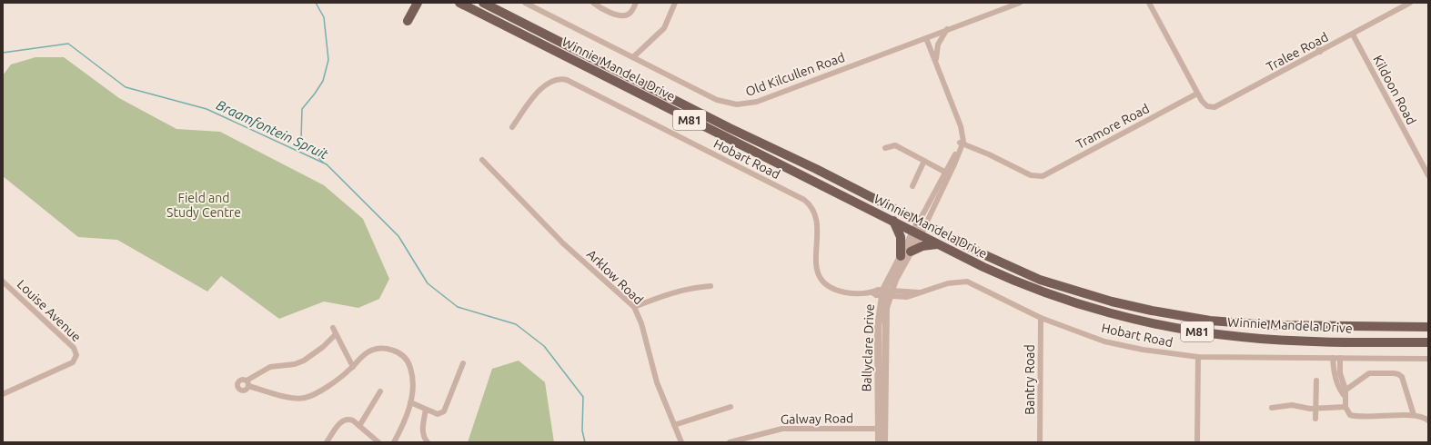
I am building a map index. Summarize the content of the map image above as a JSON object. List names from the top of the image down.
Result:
{
  "streets": {
    "main road": ["Winnie Mandela Drive", "M81"],
    "street": [
      "Tralee Road",
      "Old Kilcullen Road",
      "Kildoon Road",
      "Tramore Road",
      "Hobart Road",
      "Arklow Road",
      "Louise Avenue",
      "Ballyclare Drive",
      "Bantry Road",
      "Galway Road"
    ]
  },
  "crossings": [
    ["Tralee Road", "Kildoon Road"],
    ["Tralee Road", "Tramore Road"],
    ["Winnie Mandela Drive", "Ballyclare Drive"],
    ["Tramore Road", "Ballyclare Drive"],
    ["Hobart Road", "Ballyclare Drive"],
    ["Hobart Road", "Bantry Road"],
    ["Ballyclare Drive", "Galway Road"]
  ],
  "water": ["Braamfontein Spruit"],
  "parks": ["Field and Study Centre"]
}
